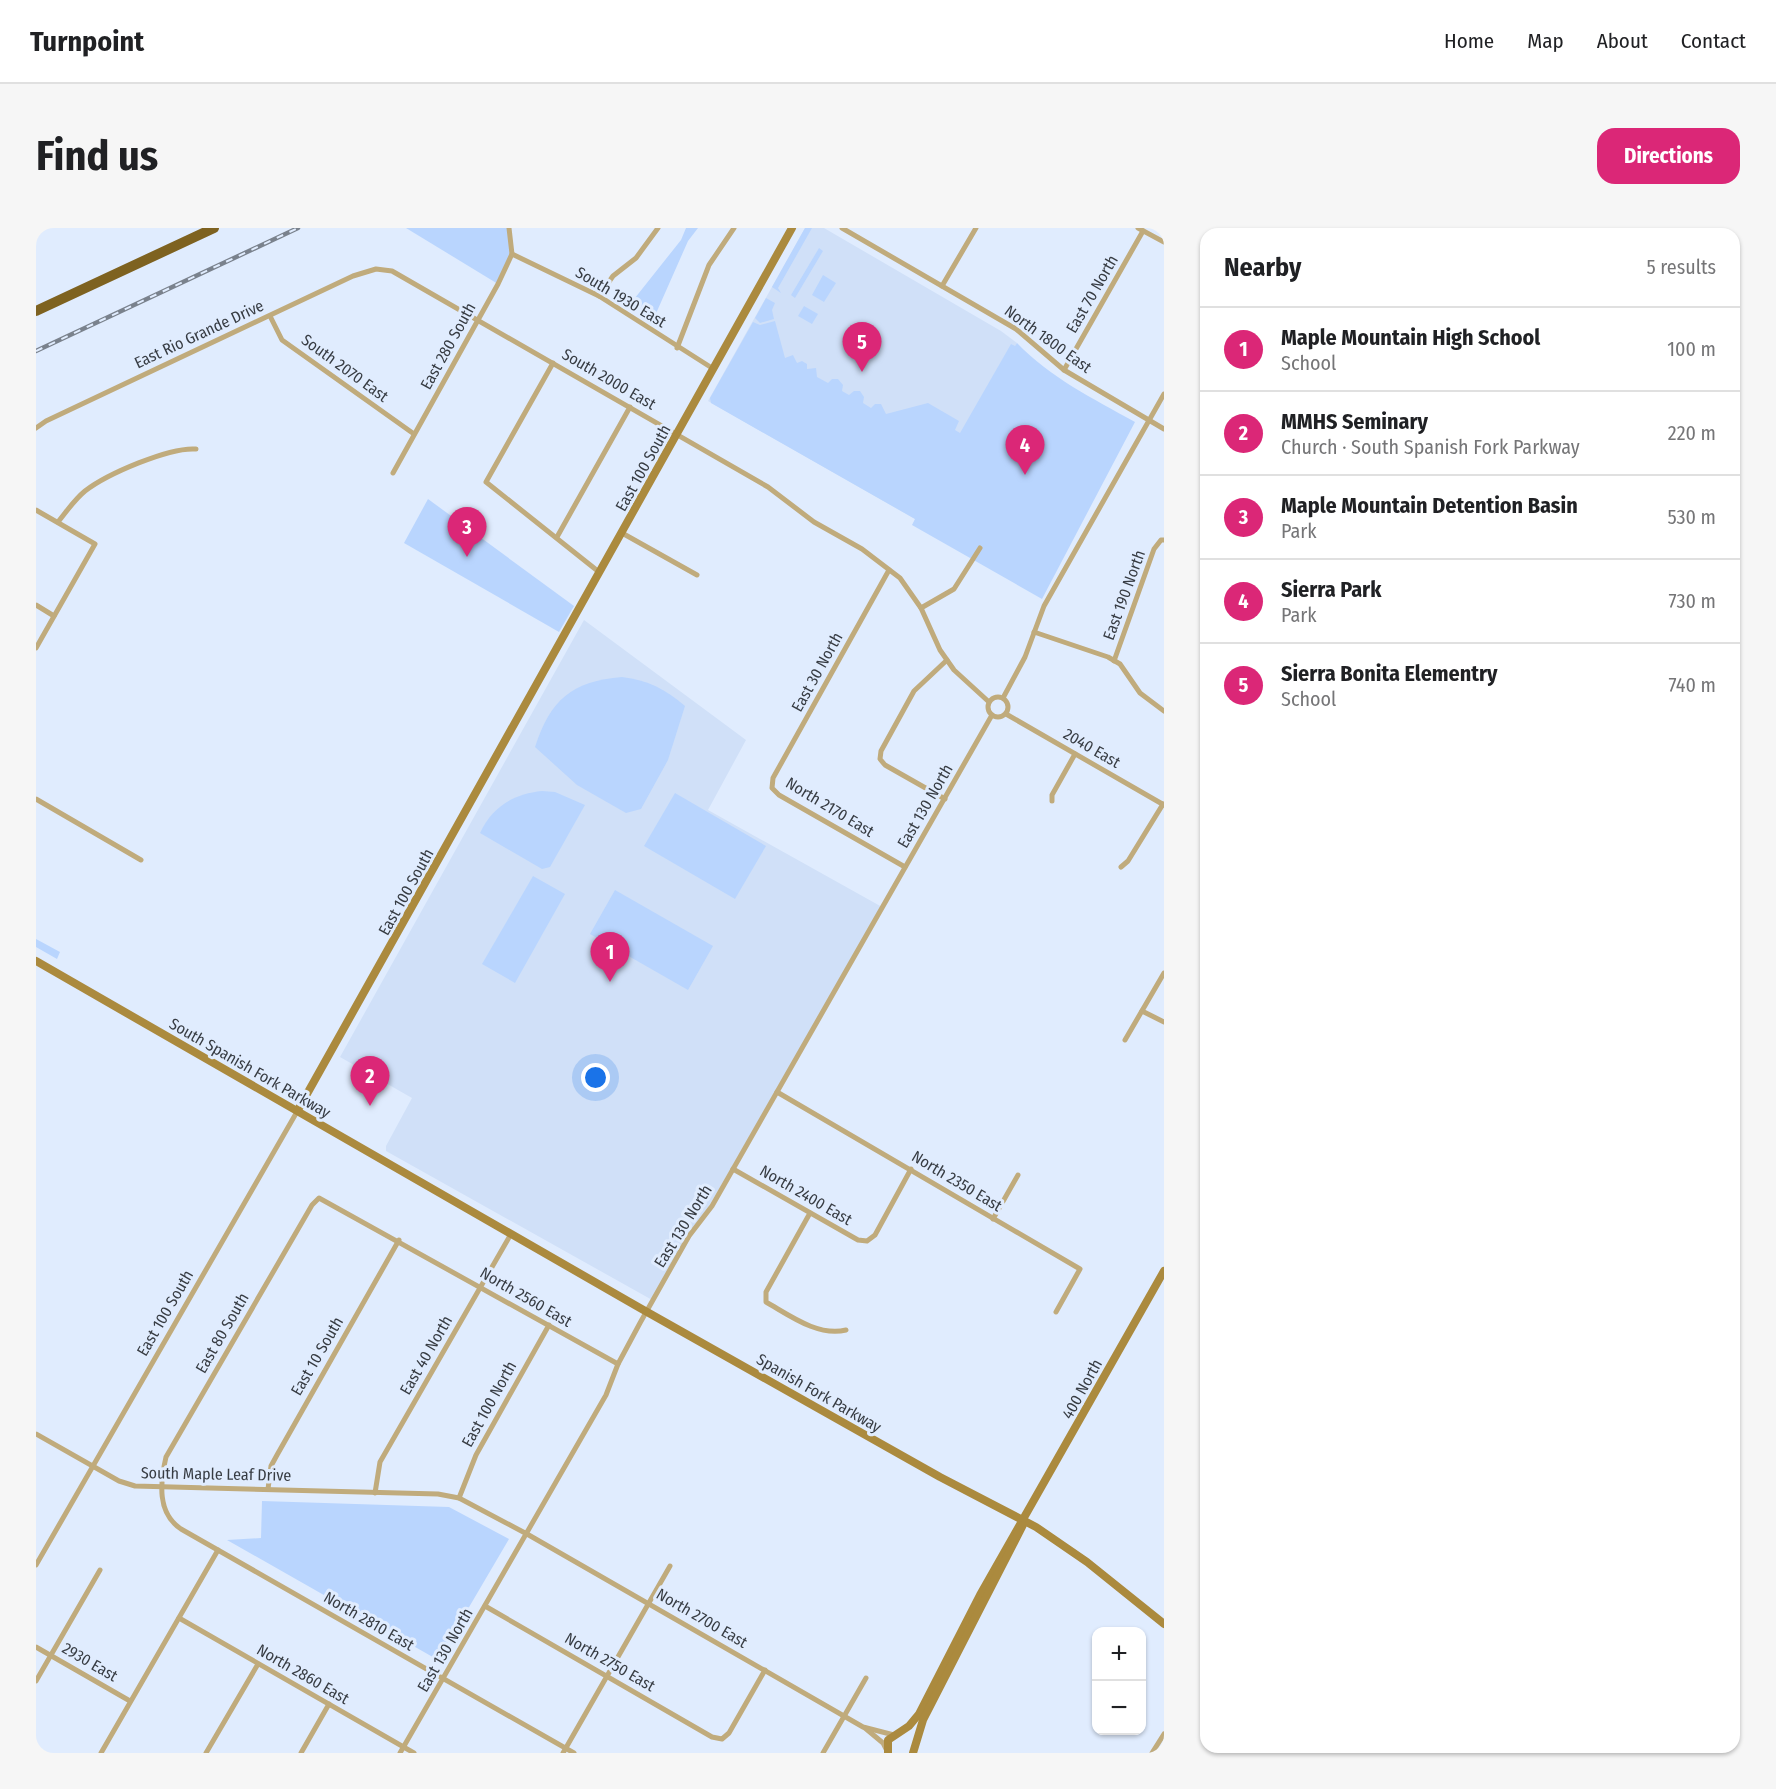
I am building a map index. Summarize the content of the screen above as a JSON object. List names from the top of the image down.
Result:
{
  "streets": {
    "street": [
      "East 70 North",
      "South 1930 East",
      "East Rio Grande Drive",
      "North 1800 East",
      "East 280 South",
      "South 2070 East",
      "South 2000 East",
      "East 100 South",
      "East 190 North",
      "East 30 North",
      "2040 East",
      "East 130 North",
      "North 2170 East",
      "South Spanish Fork Parkway",
      "North 2350 East",
      "North 2400 East",
      "North 2560 East",
      "East 80 South",
      "East 40 North",
      "East 10 South",
      "400 North",
      "Spanish Fork Parkway",
      "East 100 North",
      "South Maple Leaf Drive",
      "North 2700 East",
      "North 2810 East",
      "2930 East",
      "North 2750 East",
      "North 2860 East"
    ]
  },
  "crossings": [
    ["East 70 North", "North 1800 East"],
    ["South 1930 East", "East 280 South"],
    ["South 1930 East", "East 100 South"],
    ["East Rio Grande Drive", "South 2070 East"],
    ["East Rio Grande Drive", "South 2000 East"],
    ["East 280 South", "South 2070 East"],
    ["East 280 South", "South 2000 East"],
    ["South 2000 East", "East 100 South"],
    ["South 2000 East", "East 30 North"],
    ["South 2000 East", "2040 East"],
    ["South 2000 East", "East 130 North"],
    ["East 100 South", "South Spanish Fork Parkway"],
    ["East 100 South", "South Maple Leaf Drive"],
    ["East 30 North", "North 2170 East"],
    ["2040 East", "East 130 North"],
    ["East 130 North", "North 2170 East"],
    ["East 130 North", "North 2350 East"],
    ["East 130 North", "North 2400 East"],
    ["East 130 North", "North 2560 East"],
    ["East 130 North", "Spanish Fork Parkway"],
    ["East 130 North", "North 2700 East"],
    ["East 130 North", "North 2810 East"],
    ["East 130 North", "North 2750 East"],
    ["East 130 North", "North 2860 East"],
    ["South Spanish Fork Parkway", "Spanish Fork Parkway"],
    ["North 2350 East", "North 2400 East"],
    ["North 2560 East", "East 80 South"],
    ["North 2560 East", "East 40 North"],
    ["North 2560 East", "East 10 South"],
    ["North 2560 East", "East 100 North"],
    ["East 80 South", "South Maple Leaf Drive"],
    ["East 80 South", "North 2810 East"],
    ["East 40 North", "Spanish Fork Parkway"],
    ["East 40 North", "South Maple Leaf Drive"],
    ["East 10 South", "South Maple Leaf Drive"],
    ["400 North", "Spanish Fork Parkway"],
    ["400 North", "North 2700 East"],
    ["East 100 North", "South Maple Leaf Drive"],
    ["East 100 North", "North 2700 East"],
    ["South Maple Leaf Drive", "North 2700 East"],
    ["North 2700 East", "North 2750 East"]
  ],
  "page": {
    "header": "Turnpoint",
    "nav": [
      "Home",
      "Map",
      "About",
      "Contact"
    ],
    "buttons": "Directions",
    "title": "Find us",
    "heading": ["Nearby", "5 results"],
    "list": [
      {
        "mark": "1",
        "name": "Maple Mountain High School",
        "note": "School",
        "value": "100 m"
      },
      {
        "mark": "2",
        "name": "MMHS Seminary",
        "note": "Church · South Spanish Fork Parkway",
        "value": "220 m"
      },
      {
        "mark": "3",
        "name": "Maple Mountain Detention Basin",
        "note": "Park",
        "value": "530 m"
      },
      {
        "mark": "4",
        "name": "Sierra Park",
        "note": "Park",
        "value": "730 m"
      },
      {
        "mark": "5",
        "name": "Sierra Bonita Elementry",
        "note": "School",
        "value": "740 m"
      }
    ],
    "pins": [
      "5",
      "4",
      "3",
      "1",
      "2"
    ],
    "map_buttons": ["+", "−"]
  }
}
